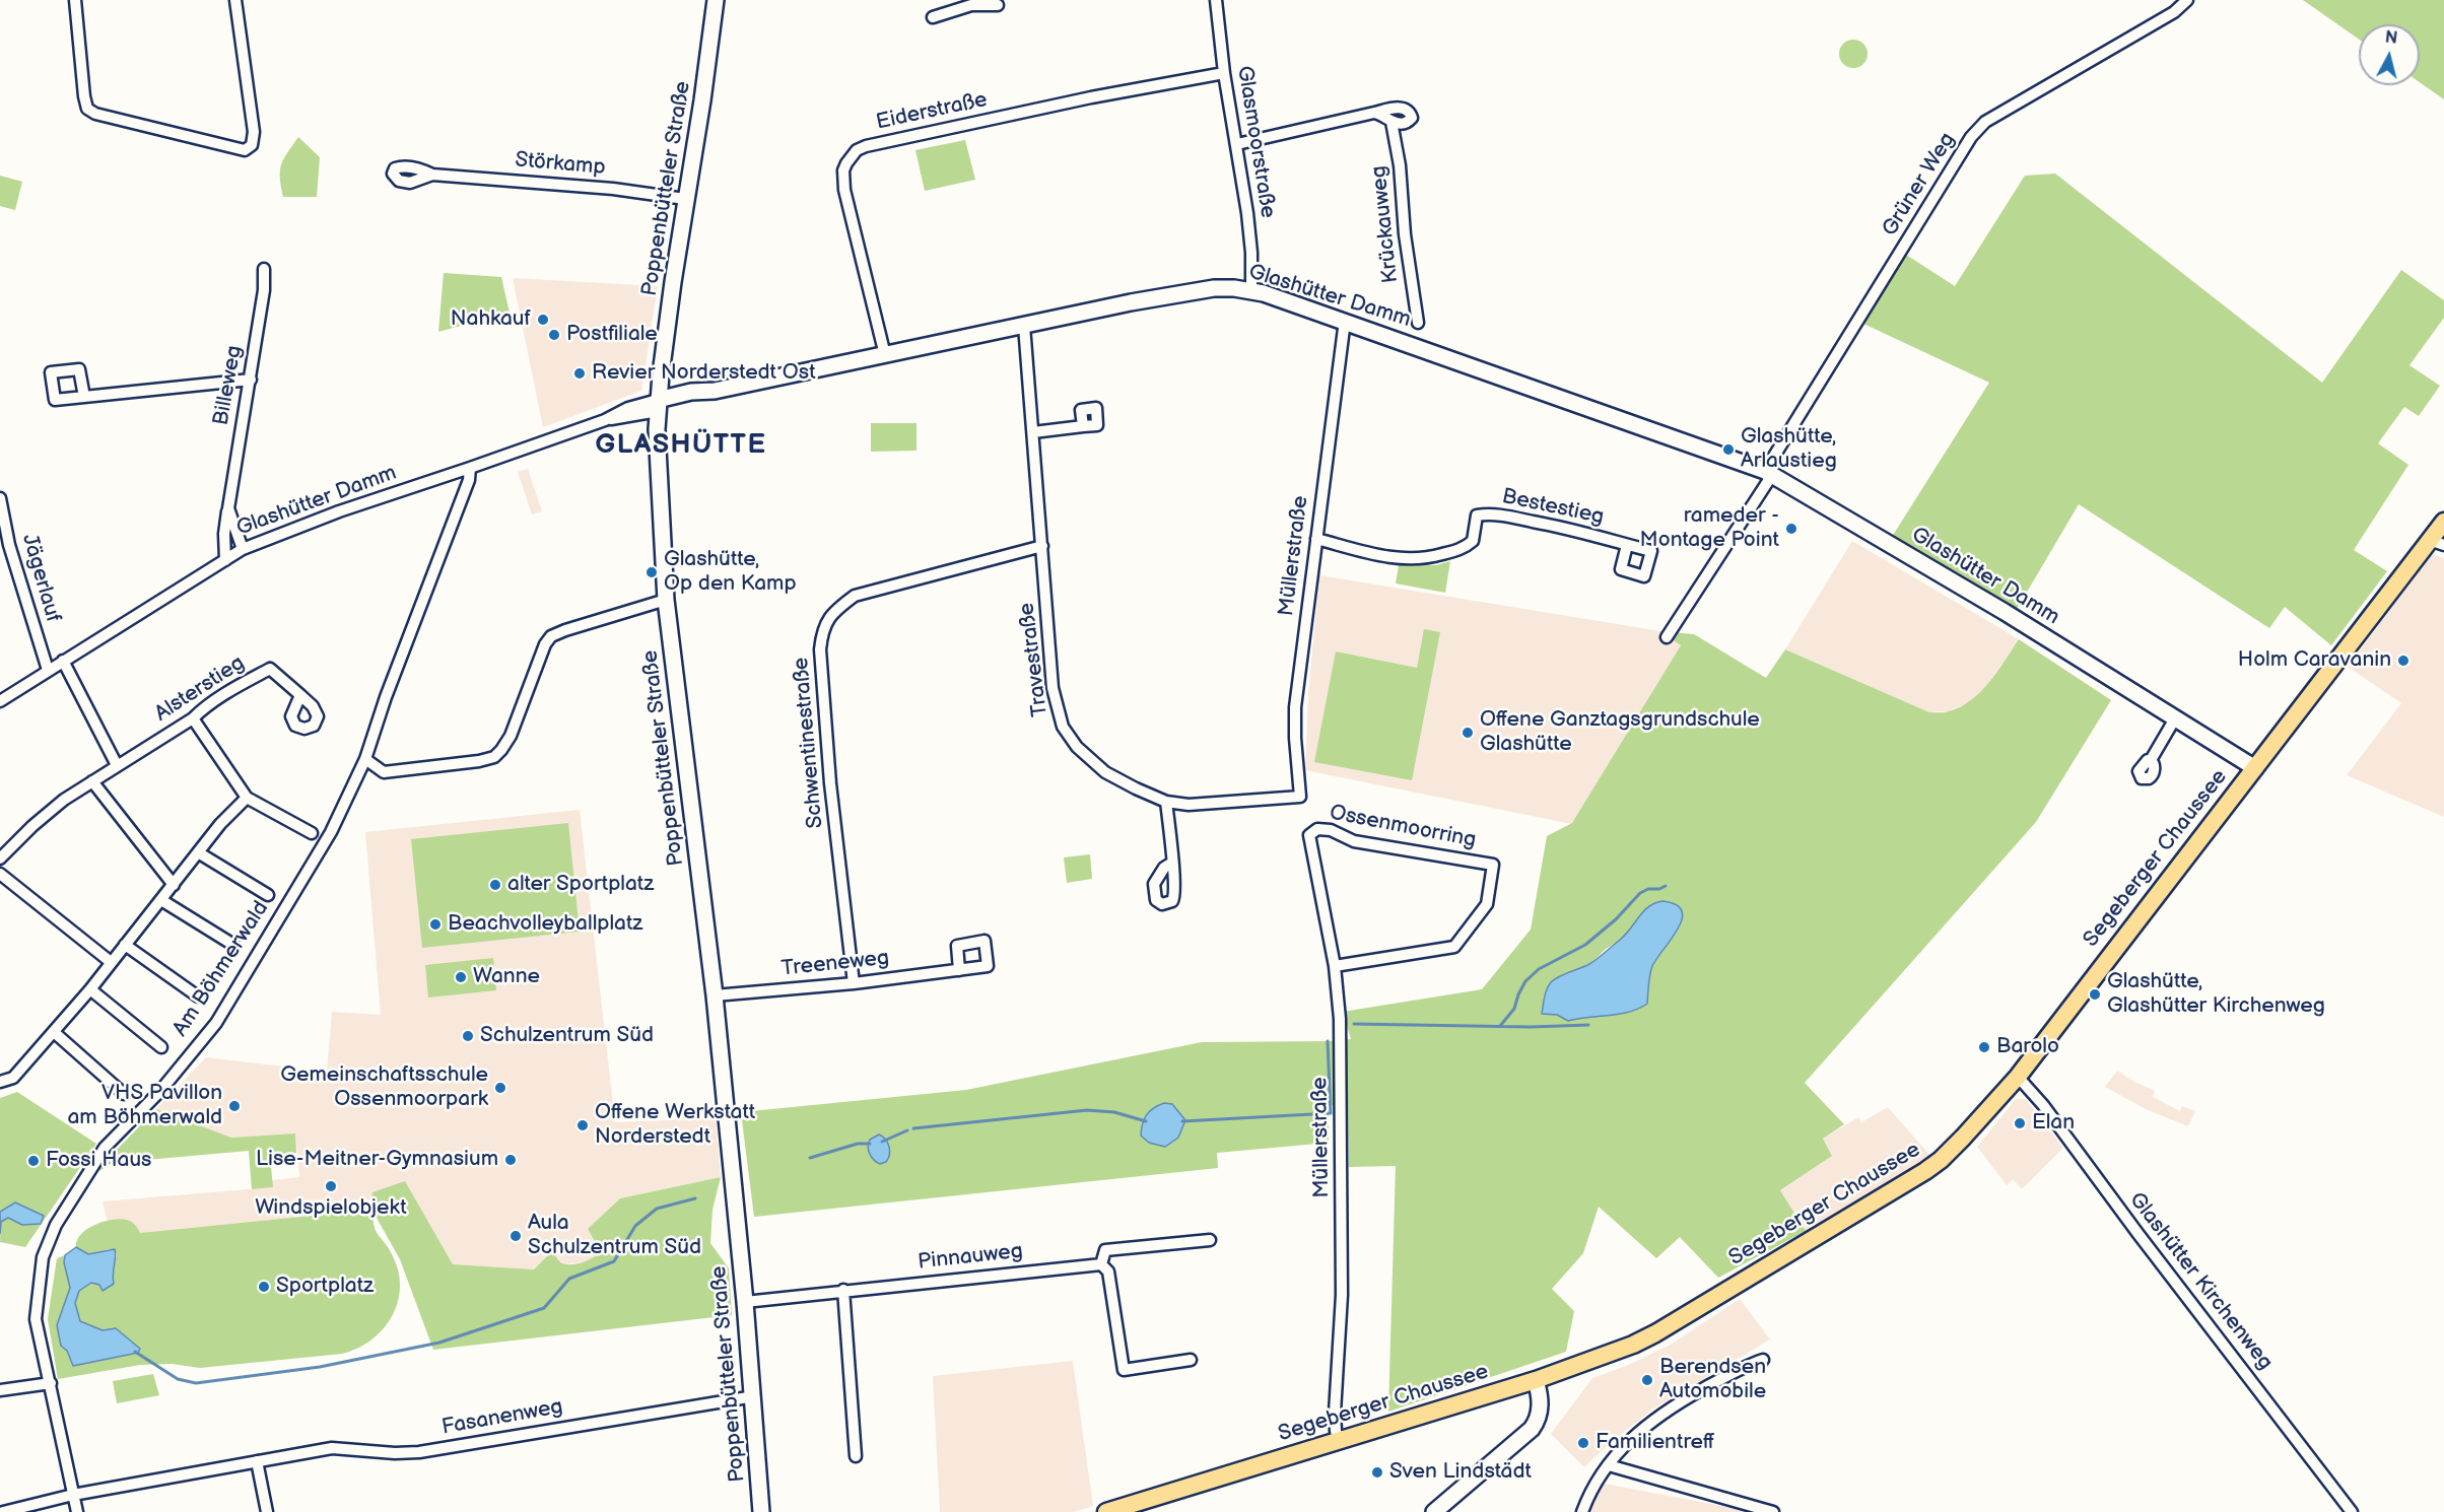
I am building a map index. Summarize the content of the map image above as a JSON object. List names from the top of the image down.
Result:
{
  "streets": {
    "main road": ["Segeberger Chaussee"],
    "street": [
      "Eiderstraße",
      "Glasmoorstraße",
      "Störkamp",
      "Grüner Weg",
      "Poppenbütteler Straße",
      "Krückauweg",
      "Glashütter Damm",
      "Billeweg",
      "Bestestieg",
      "Müllerstraße",
      "Jägerlauf",
      "Travestraße",
      "Alsterstieg",
      "Schwentinestraße",
      "Ossenmoorring",
      "Treeneweg",
      "Am Böhmerwald",
      "Pinnauweg",
      "Glashütter Kirchenweg",
      "Fasanenweg"
    ]
  },
  "crossings": [
    ["Eiderstraße", "Glasmoorstraße"],
    ["Eiderstraße", "Glashütter Damm"],
    ["Glasmoorstraße", "Glashütter Damm"],
    ["Störkamp", "Poppenbütteler Straße"],
    ["Grüner Weg", "Glashütter Damm"],
    ["Poppenbütteler Straße", "Glashütter Damm"],
    ["Poppenbütteler Straße", "Treeneweg"],
    ["Poppenbütteler Straße", "Pinnauweg"],
    ["Poppenbütteler Straße", "Fasanenweg"],
    ["Glashütter Damm", "Billeweg"],
    ["Glashütter Damm", "Müllerstraße"],
    ["Glashütter Damm", "Jägerlauf"],
    ["Glashütter Damm", "Travestraße"],
    ["Glashütter Damm", "Segeberger Chaussee"],
    ["Glashütter Damm", "Am Böhmerwald"],
    ["Bestestieg", "Müllerstraße"],
    ["Müllerstraße", "Travestraße"],
    ["Müllerstraße", "Ossenmoorring"],
    ["Müllerstraße", "Segeberger Chaussee"],
    ["Travestraße", "Schwentinestraße"],
    ["Schwentinestraße", "Treeneweg"],
    ["Segeberger Chaussee", "Glashütter Kirchenweg"],
    ["Am Böhmerwald", "Fasanenweg"]
  ],
  "districts": ["GLASHÜTTE"],
  "places": [
    "Nahkauf",
    "Postfiliale",
    "Revier Norderstedt Ost",
    "Glashütte, Arlaustieg",
    "rameder - Montage Point",
    "Glashütte, Op den Kamp",
    "Holm Caravanin",
    "Offene Ganztagsgrundschule Glashütte",
    "alter Sportplatz",
    "Beachvolleyballplatz",
    "Wanne",
    "Glashütte, Glashütter Kirchenweg",
    "Schulzentrum Süd",
    "Barolo",
    "Gemeinschaftsschule Ossenmoorpark",
    "VHS Pavillon am Böhmerwald",
    "Elan",
    "Offene Werkstatt Norderstedt",
    "Lise-Meitner-Gymnasium",
    "Fossi Haus",
    "Windspielobjekt",
    "Aula Schulzentrum Süd",
    "Sportplatz",
    "Berendsen Automobile",
    "Familientreff",
    "Sven Lindstädt"
  ],
  "north": "top"
}
